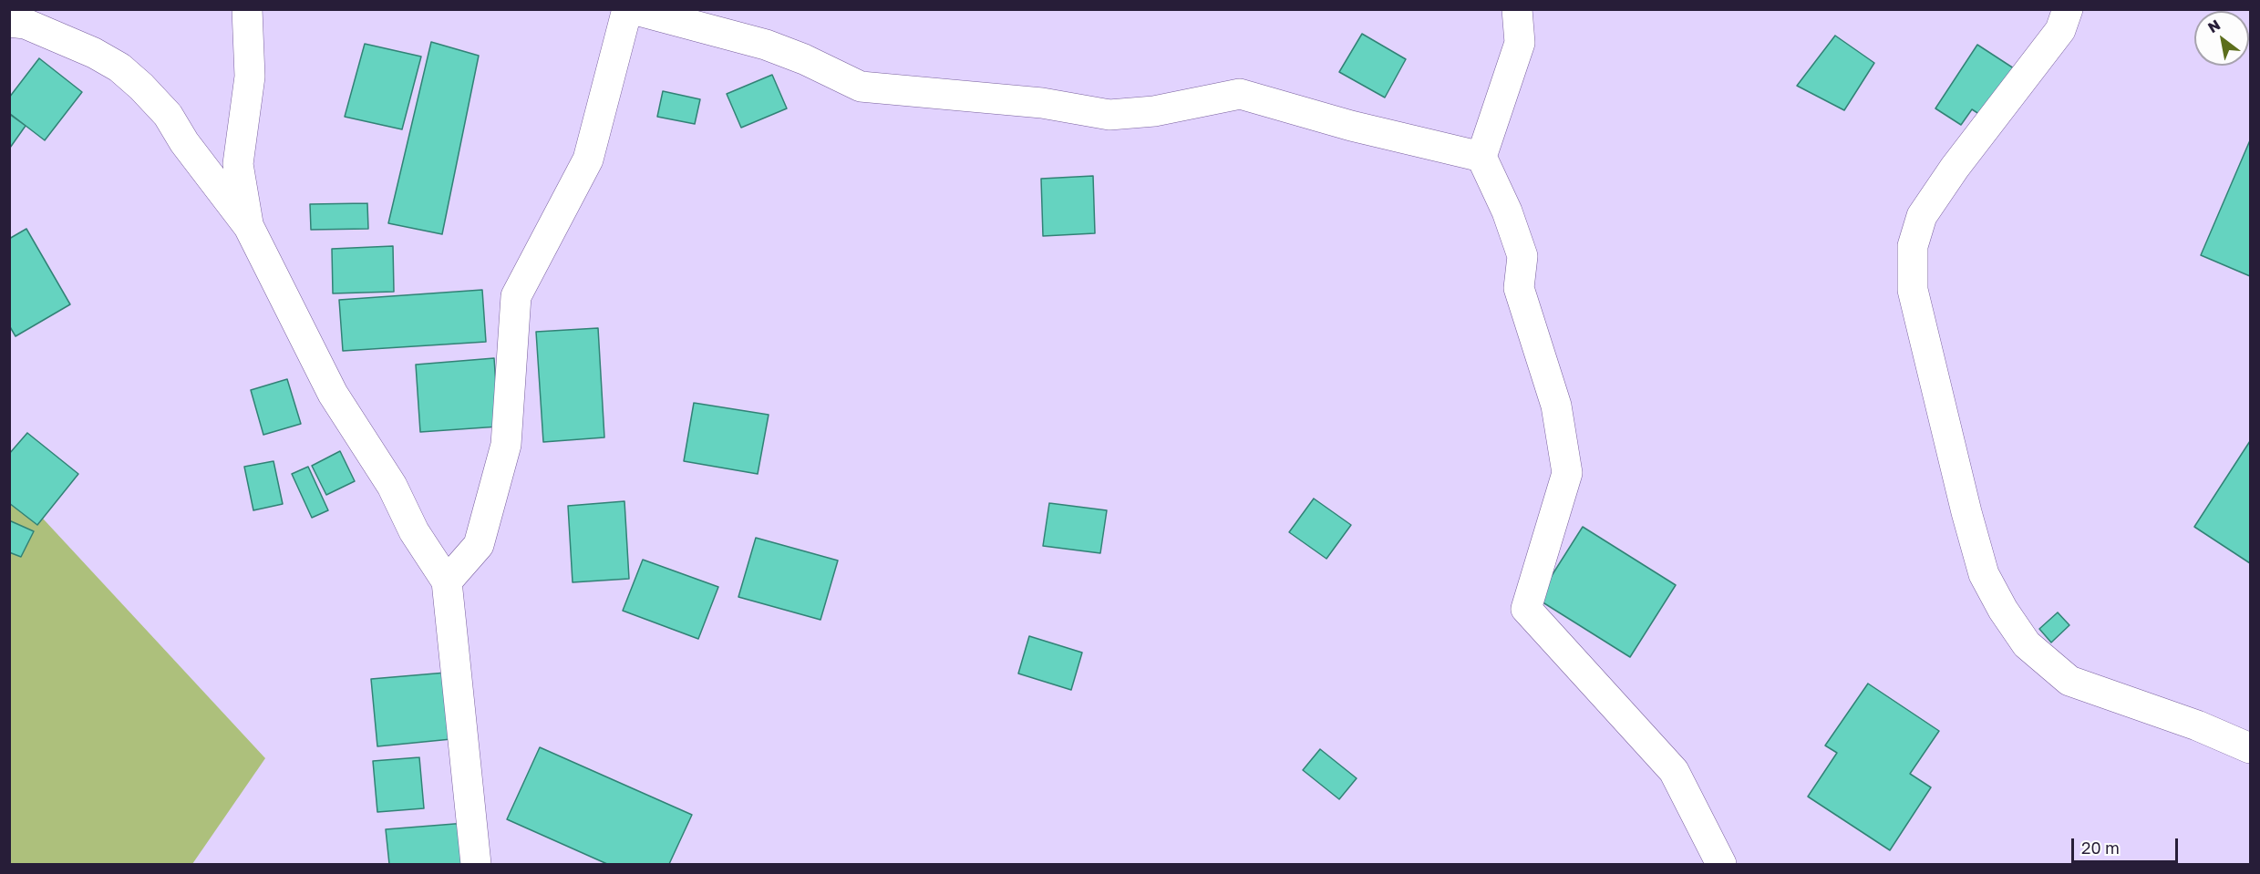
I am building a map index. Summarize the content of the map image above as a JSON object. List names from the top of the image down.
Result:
{
  "scale_bar": "20 m",
  "north": "top left"
}
